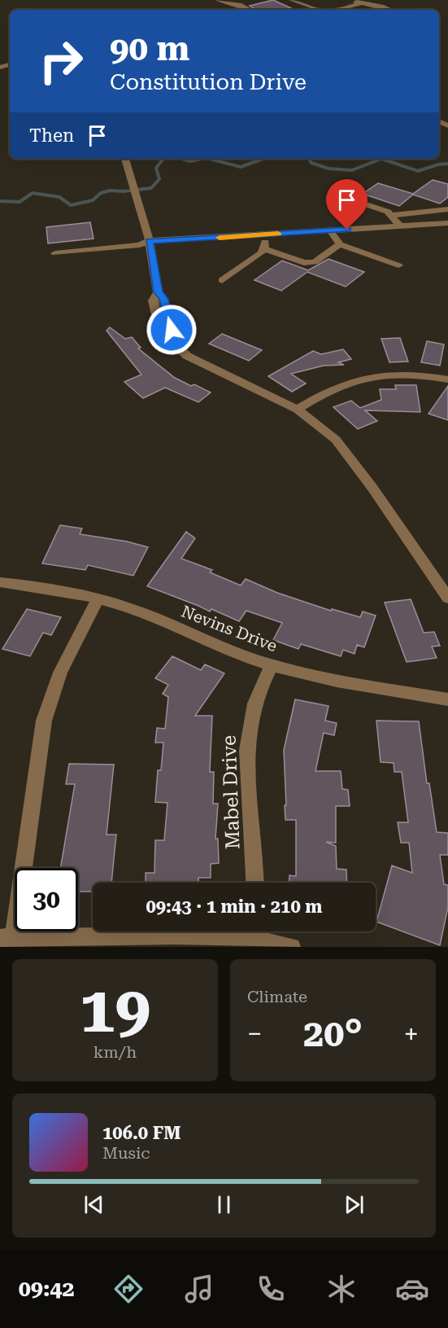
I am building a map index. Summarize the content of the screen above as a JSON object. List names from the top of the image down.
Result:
{
  "streets": {
    "street": ["Nevins Drive", "Mabel Drive"]
  },
  "crossings": [
    ["Nevins Drive", "Mabel Drive"]
  ],
  "page": {
    "turn": ["90 m", "Constitution Drive"],
    "then": "Then",
    "limit": "30",
    "trip": "09:43 · 1 min · 210 m",
    "tile": [
      ["19", "km/h"],
      "Climate"
    ],
    "heat": ["−", "20°", "+"],
    "song": ["106.0 FM", "Music"],
    "tabs": "09:42"
  }
}
